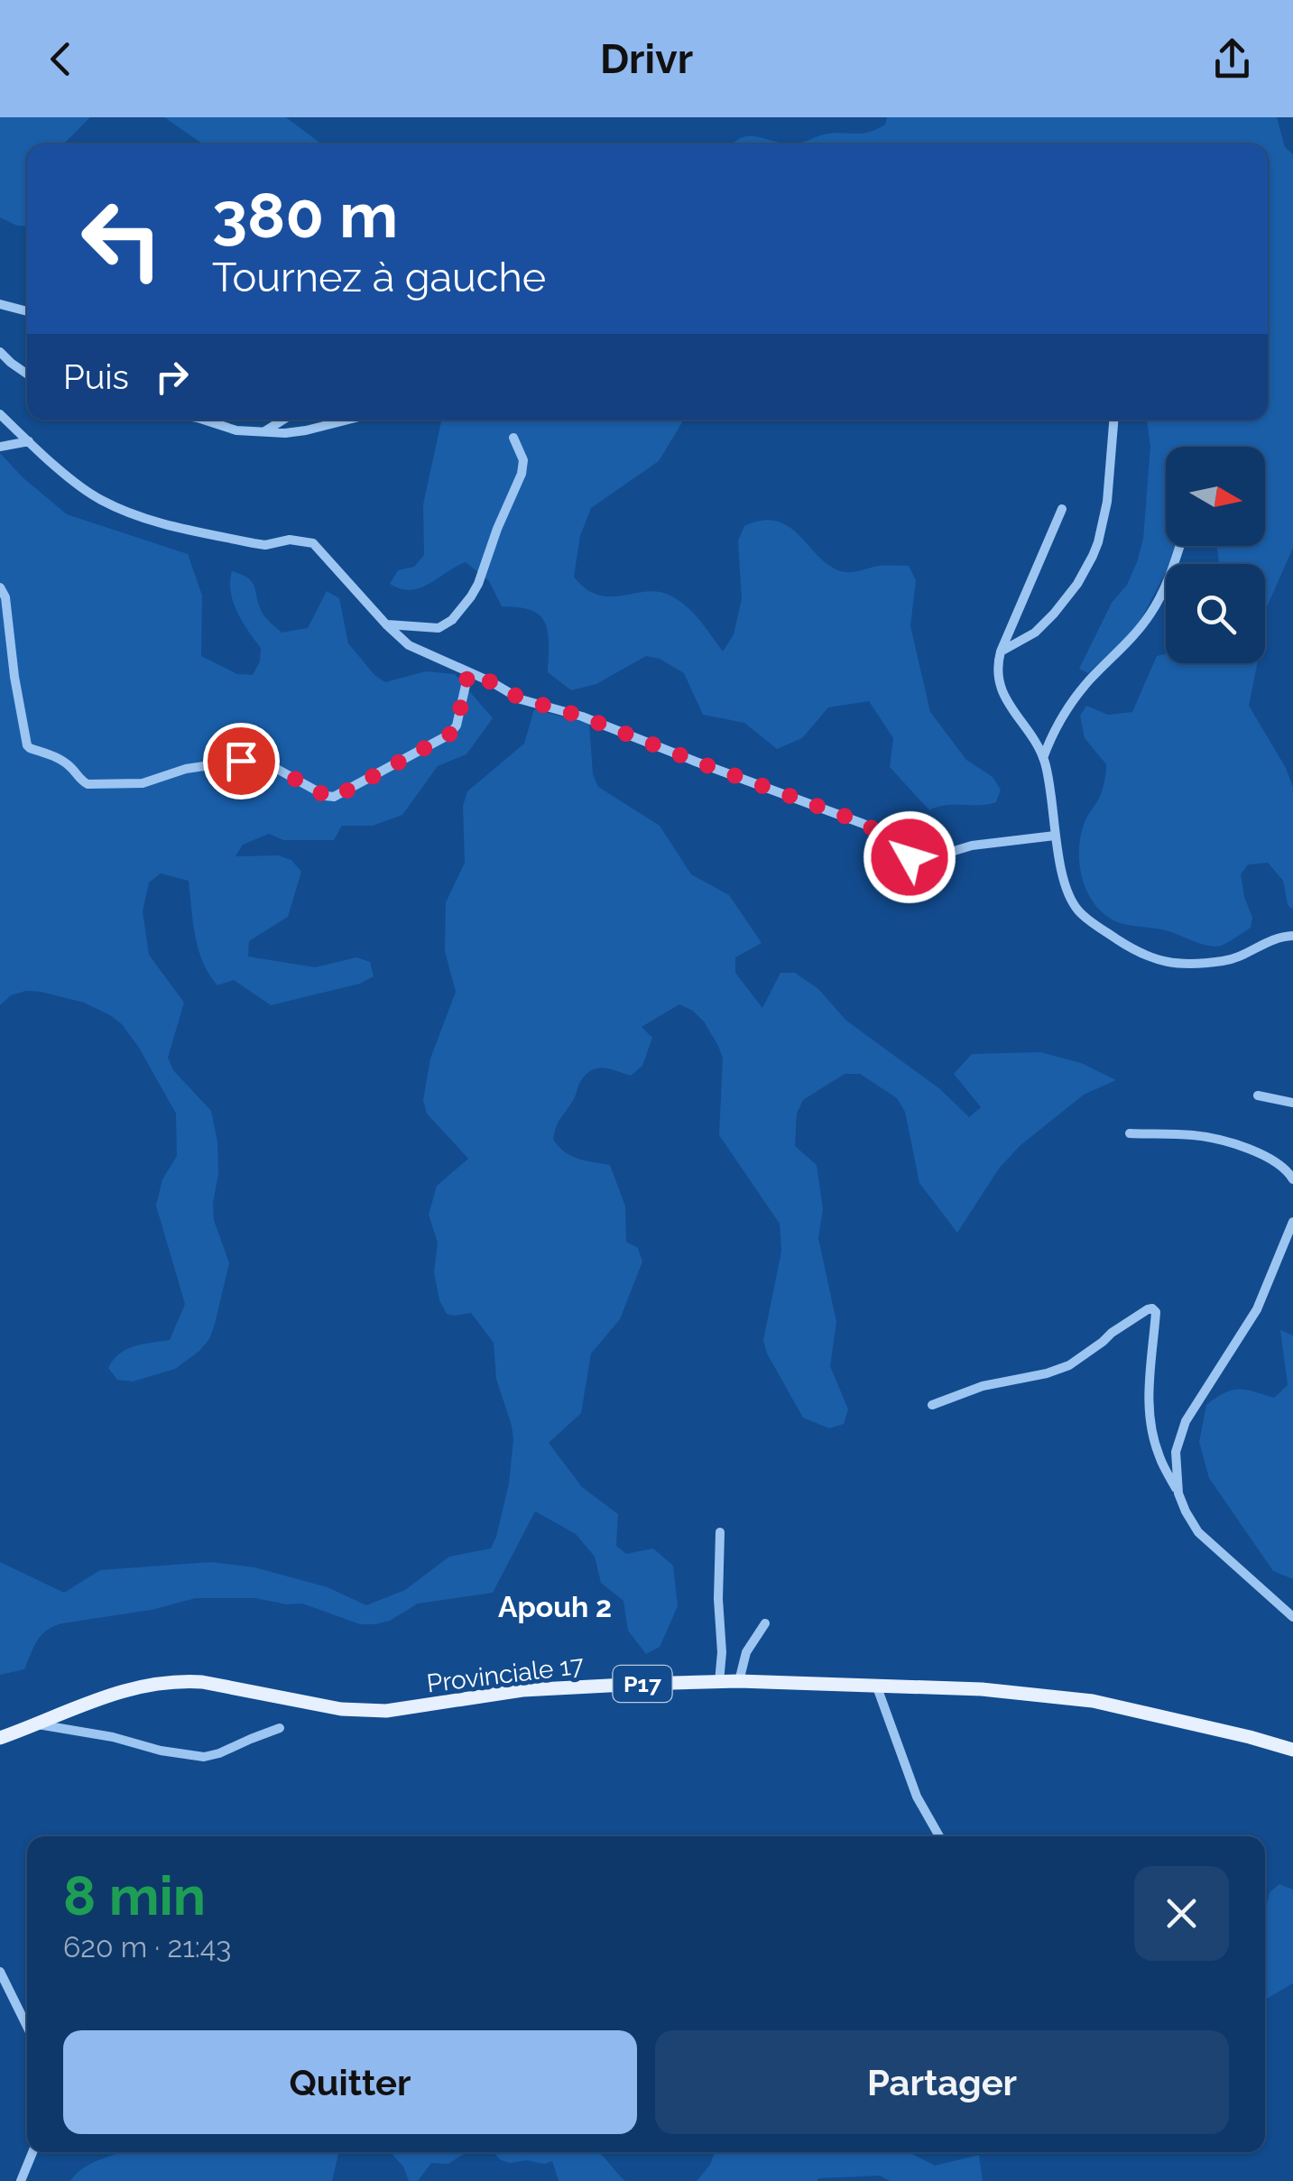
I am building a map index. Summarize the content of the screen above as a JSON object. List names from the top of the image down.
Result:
{
  "streets": {
    "main road": ["Provinciale 17", "P17"]
  },
  "districts": ["Apouh 2"],
  "north": "right",
  "page": {
    "header": "Drivr",
    "turn": ["380 m", "Tournez à gauche"],
    "then": "Puis",
    "heading": ["8 min", "620 m · 21:43"],
    "buttons": ["Quitter", "Partager"]
  }
}
